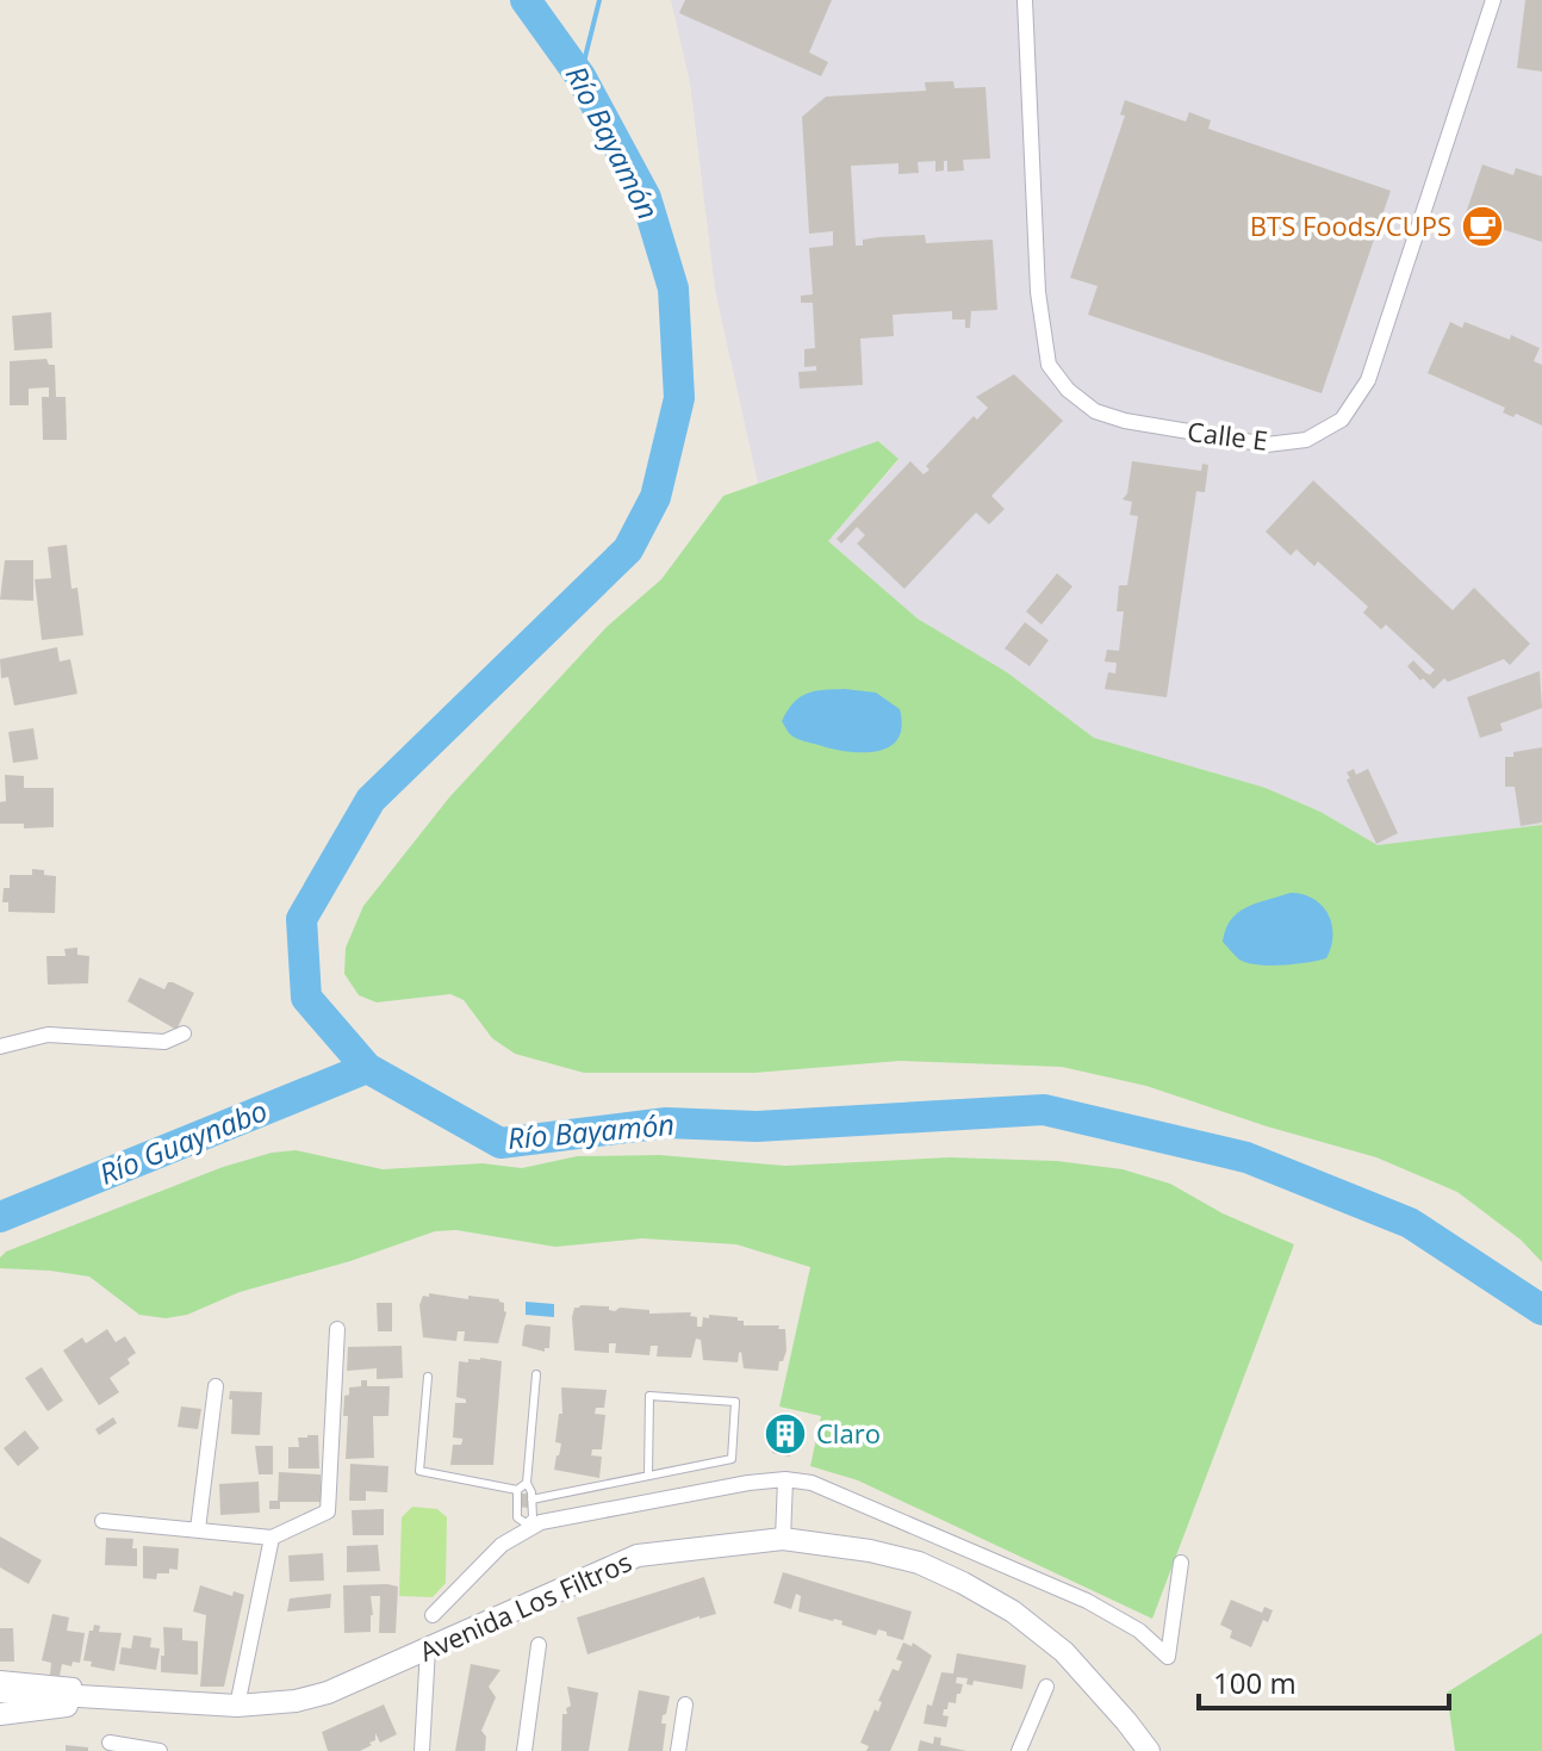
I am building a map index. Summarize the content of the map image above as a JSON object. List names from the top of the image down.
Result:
{
  "streets": {
    "main road": ["Avenida Los Filtros"],
    "street": ["Calle E"]
  },
  "water": ["Río Bayamón", "Río Guaynabo"],
  "places": {
    "cafe": ["BTS Foods/CUPS"],
    "building": ["Claro"]
  },
  "scale_bar": "100 m"
}
